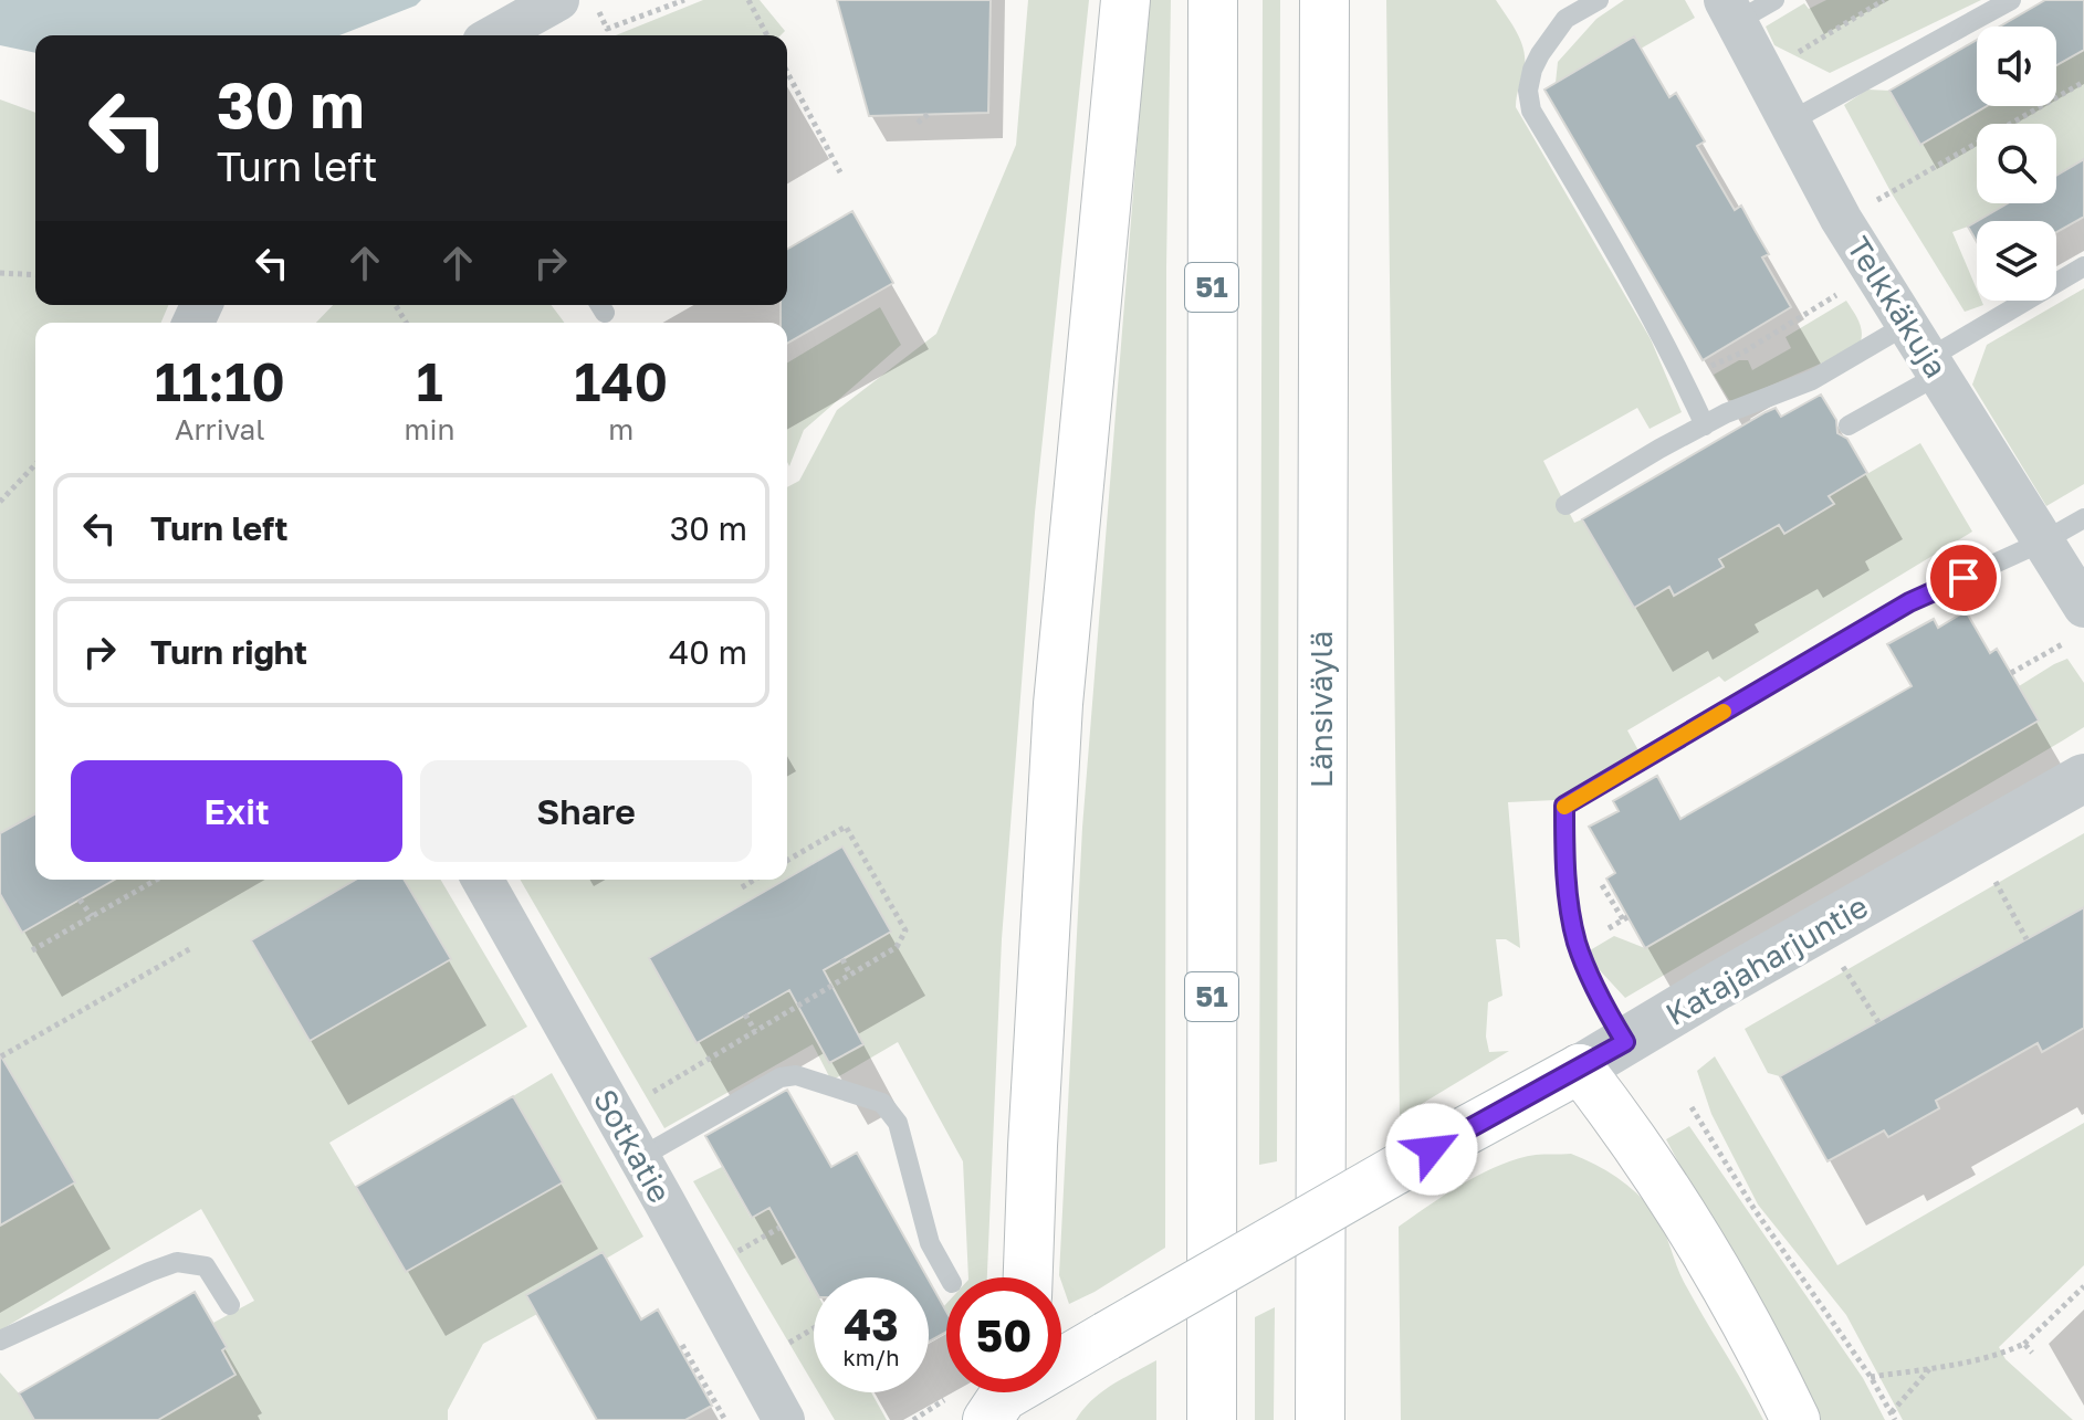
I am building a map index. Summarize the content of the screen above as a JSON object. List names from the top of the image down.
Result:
{
  "streets": {
    "main road": ["51", "Länsiväylä", "Katajaharjuntie"],
    "street": ["Telkkäkuja", "Sotkatie"]
  },
  "page": {
    "turn": ["30 m", "Turn left"],
    "eta": [
      "11:10",
      "Arrival",
      "1",
      "min",
      "140",
      "m"
    ],
    "list": [
      {
        "name": "Turn left",
        "value": "30 m"
      },
      {
        "name": "Turn right",
        "value": "40 m"
      }
    ],
    "buttons": ["Exit", "Share"],
    "speed": "43 km/h",
    "limit": "50"
  }
}
